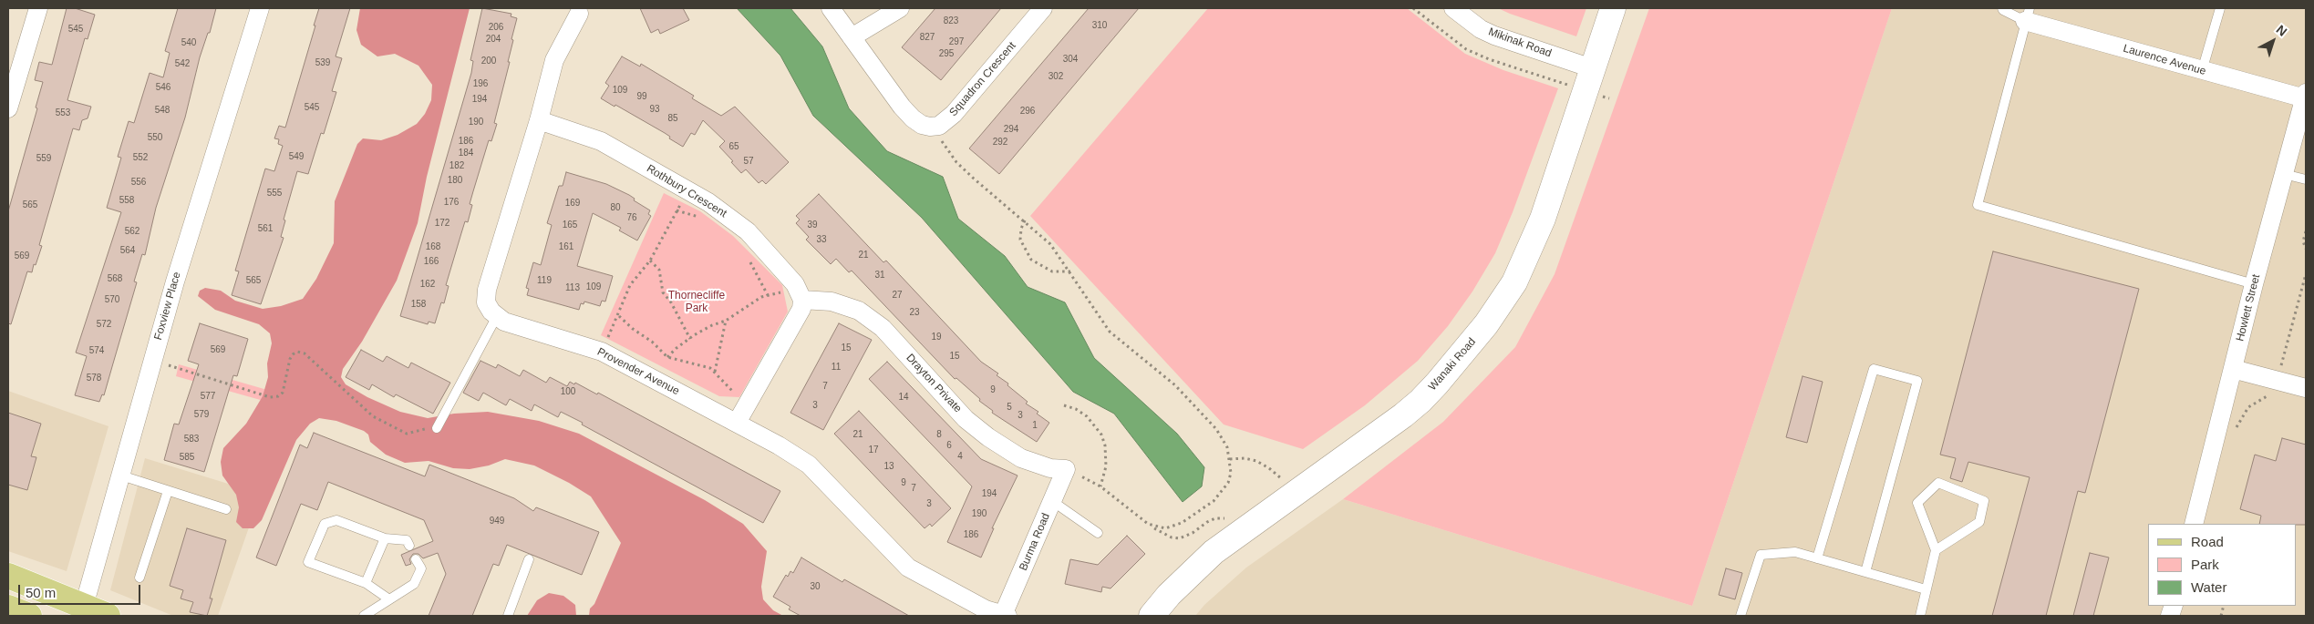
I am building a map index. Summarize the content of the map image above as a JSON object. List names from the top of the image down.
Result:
{
  "streets": {
    "street": [
      "Mikinak Road",
      "Laurence Avenue",
      "Squadron Crescent",
      "Rothbury Crescent",
      "Foxview Place",
      "Howlett Street",
      "Wanaki Road",
      "Provender Avenue",
      "Drayton Private",
      "Burma Road"
    ]
  },
  "crossings": [
    ["Mikinak Road", "Wanaki Road"],
    ["Laurence Avenue", "Howlett Street"],
    ["Rothbury Crescent", "Drayton Private"],
    ["Provender Avenue", "Burma Road"],
    ["Drayton Private", "Burma Road"]
  ],
  "parks": ["Thornecliffe Park"],
  "house_numbers": [
    "823",
    "310",
    "206",
    "545",
    "827",
    "204",
    "297",
    "540",
    "295",
    "304",
    "200",
    "539",
    "542",
    "302",
    "196",
    "546",
    "109",
    "99",
    "194",
    "545",
    "93",
    "548",
    "296",
    "553",
    "85",
    "190",
    "294",
    "550",
    "186",
    "292",
    "65",
    "184",
    "549",
    "552",
    "559",
    "57",
    "182",
    "180",
    "556",
    "555",
    "558",
    "176",
    "169",
    "565",
    "80",
    "76",
    "172",
    "165",
    "39",
    "561",
    "562",
    "33",
    "168",
    "161",
    "564",
    "21",
    "569",
    "166",
    "31",
    "568",
    "565",
    "119",
    "162",
    "109",
    "113",
    "27",
    "570",
    "158",
    "23",
    "572",
    "19",
    "15",
    "569",
    "574",
    "15",
    "11",
    "578",
    "7",
    "9",
    "100",
    "577",
    "14",
    "3",
    "5",
    "579",
    "3",
    "1",
    "21",
    "8",
    "583",
    "6",
    "17",
    "4",
    "585",
    "13",
    "9",
    "7",
    "194",
    "3",
    "190",
    "949",
    "186",
    "30"
  ],
  "legend": ["Road", "Park", "Water"],
  "scale_bar": "50 m",
  "north": "top right"
}
